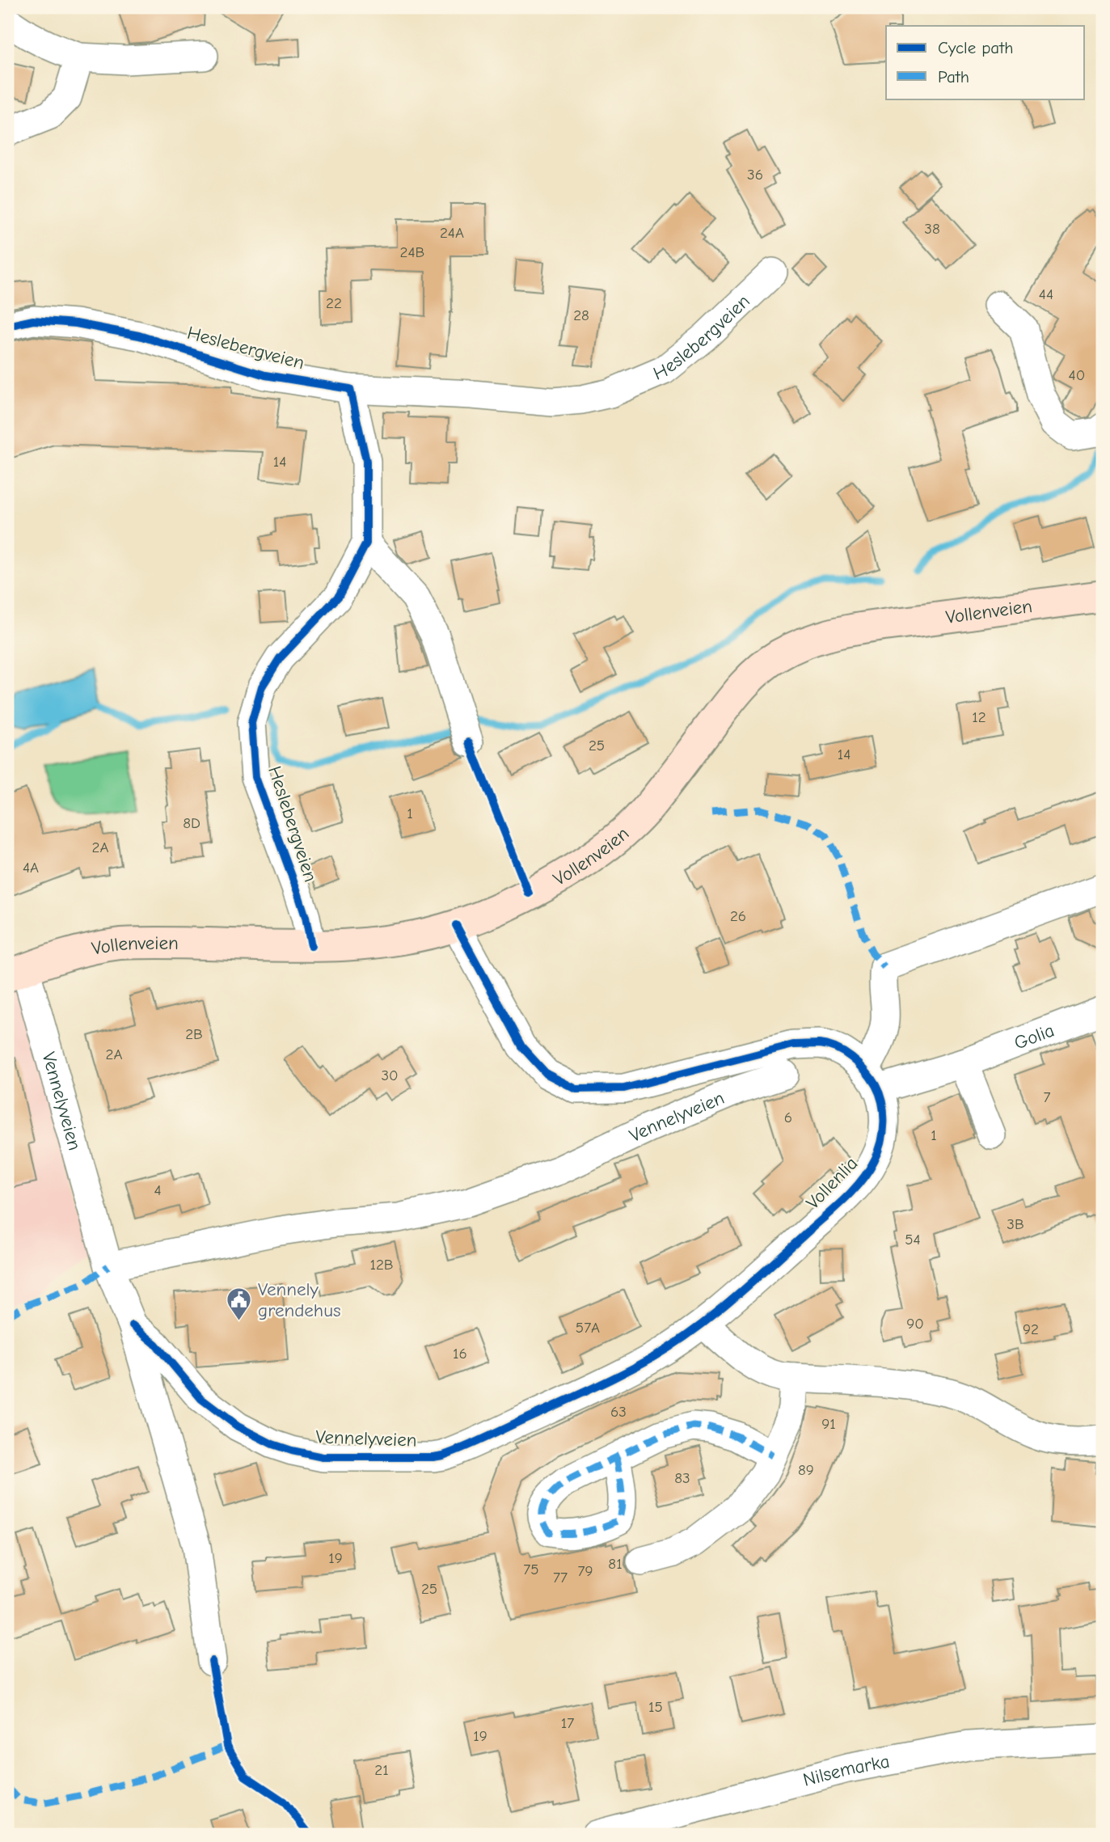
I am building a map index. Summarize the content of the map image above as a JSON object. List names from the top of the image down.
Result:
{
  "streets": {
    "main road": ["Vollenveien"],
    "street": [
      "Heslebergveien",
      "Golia",
      "Vennelyveien",
      "Vollenlia",
      "Nilsemarka"
    ]
  },
  "crossings": [
    ["Heslebergveien", "Vollenveien"],
    ["Vollenveien", "Vennelyveien"],
    ["Golia", "Vollenlia"],
    ["Vennelyveien", "Vollenlia"]
  ],
  "places": {
    "public building": ["Vennely grendehus"]
  },
  "house_numbers": [
    "36",
    "38",
    "24A",
    "24B",
    "44",
    "22",
    "28",
    "40",
    "14",
    "12",
    "25",
    "14",
    "1",
    "8D",
    "2A",
    "4A",
    "26",
    "2B",
    "2A",
    "30",
    "7",
    "6",
    "1",
    "4",
    "3B",
    "54",
    "12B",
    "90",
    "57A",
    "92",
    "16",
    "63",
    "91",
    "89",
    "83",
    "19",
    "81",
    "75",
    "79",
    "77",
    "25",
    "15",
    "17",
    "19",
    "21"
  ],
  "legend": ["Cycle path", "Path"]
}
